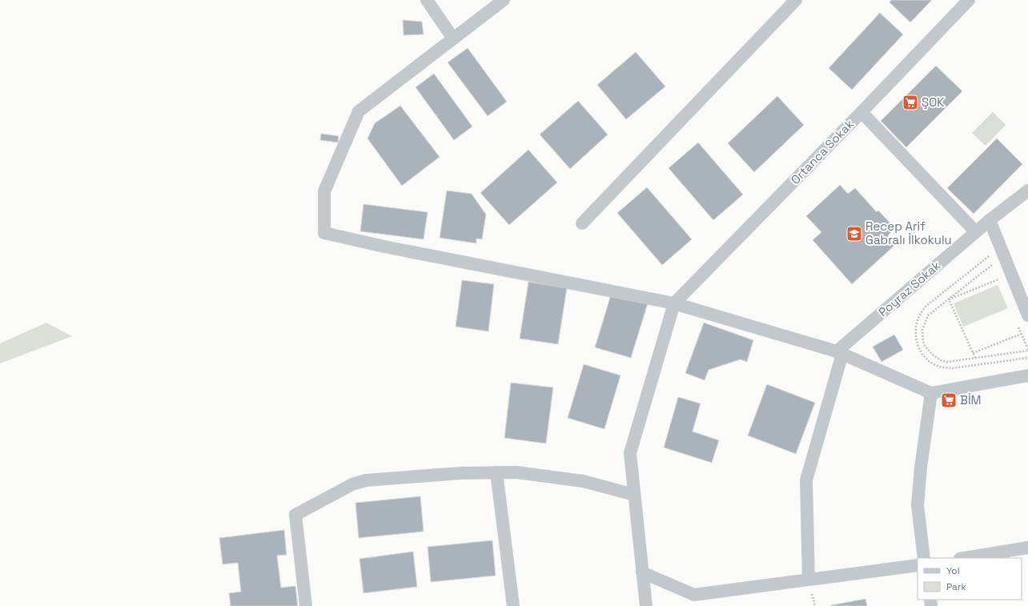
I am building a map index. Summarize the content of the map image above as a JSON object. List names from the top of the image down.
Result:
{
  "streets": {
    "street": ["Ortanca Sokak", "Poyraz Sokak"]
  },
  "places": {
    "supermarket": ["ŞOK", "BİM"],
    "school or university": ["Recep Arif Gabralı İlkokulu"]
  },
  "legend": ["Yol", "Park"]
}
